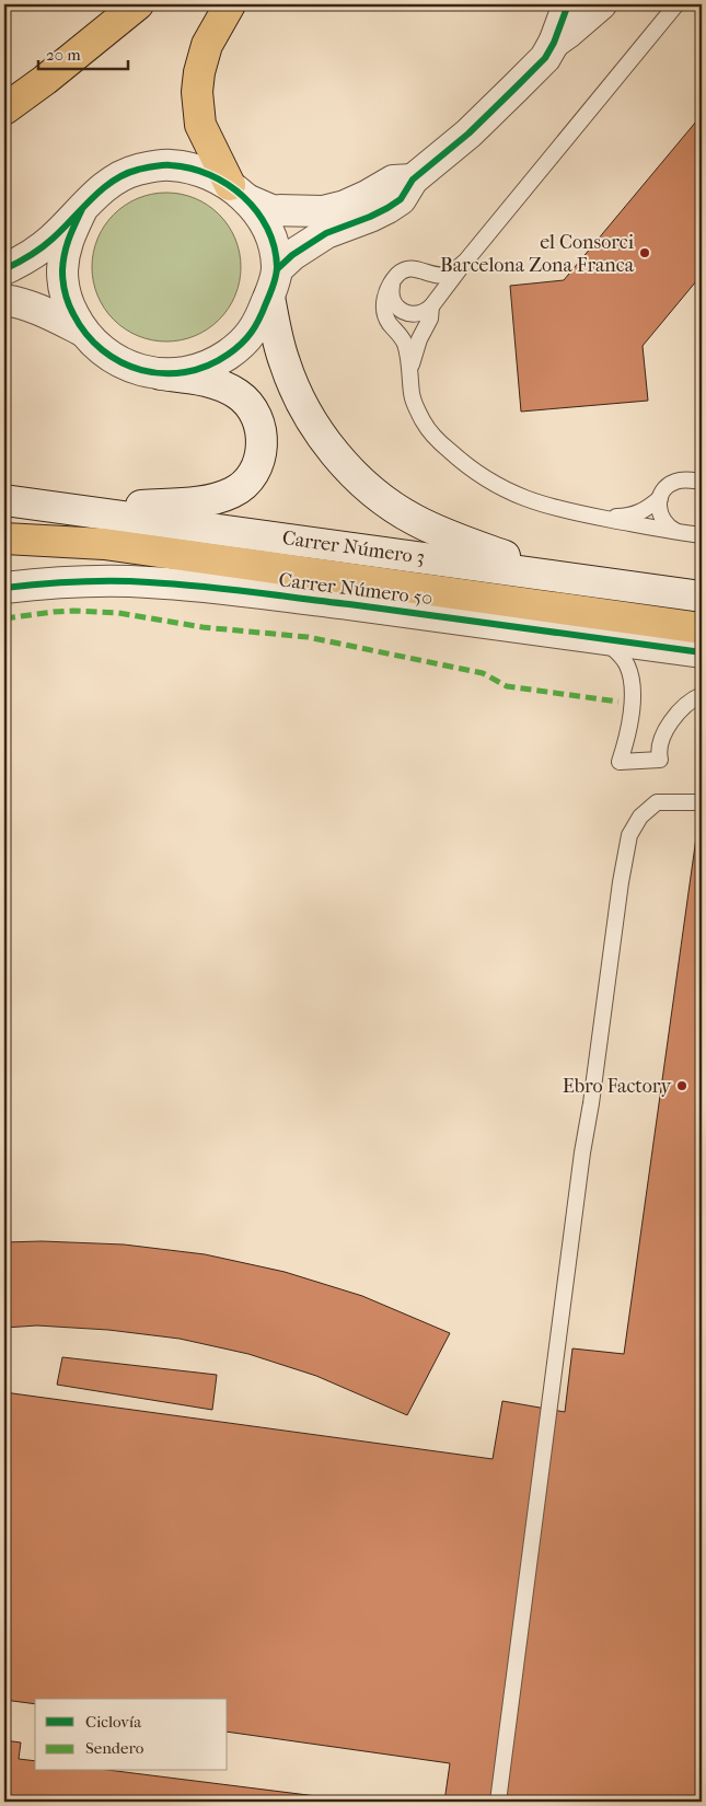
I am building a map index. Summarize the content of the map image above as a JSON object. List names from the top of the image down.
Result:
{
  "streets": {
    "street": ["Carrer Número 3", "Carrer Número 50"]
  },
  "places": ["el Consorci Barcelona Zona Franca", "Ebro Factory"],
  "legend": ["Ciclovía", "Sendero"],
  "scale_bar": "20 m"
}
